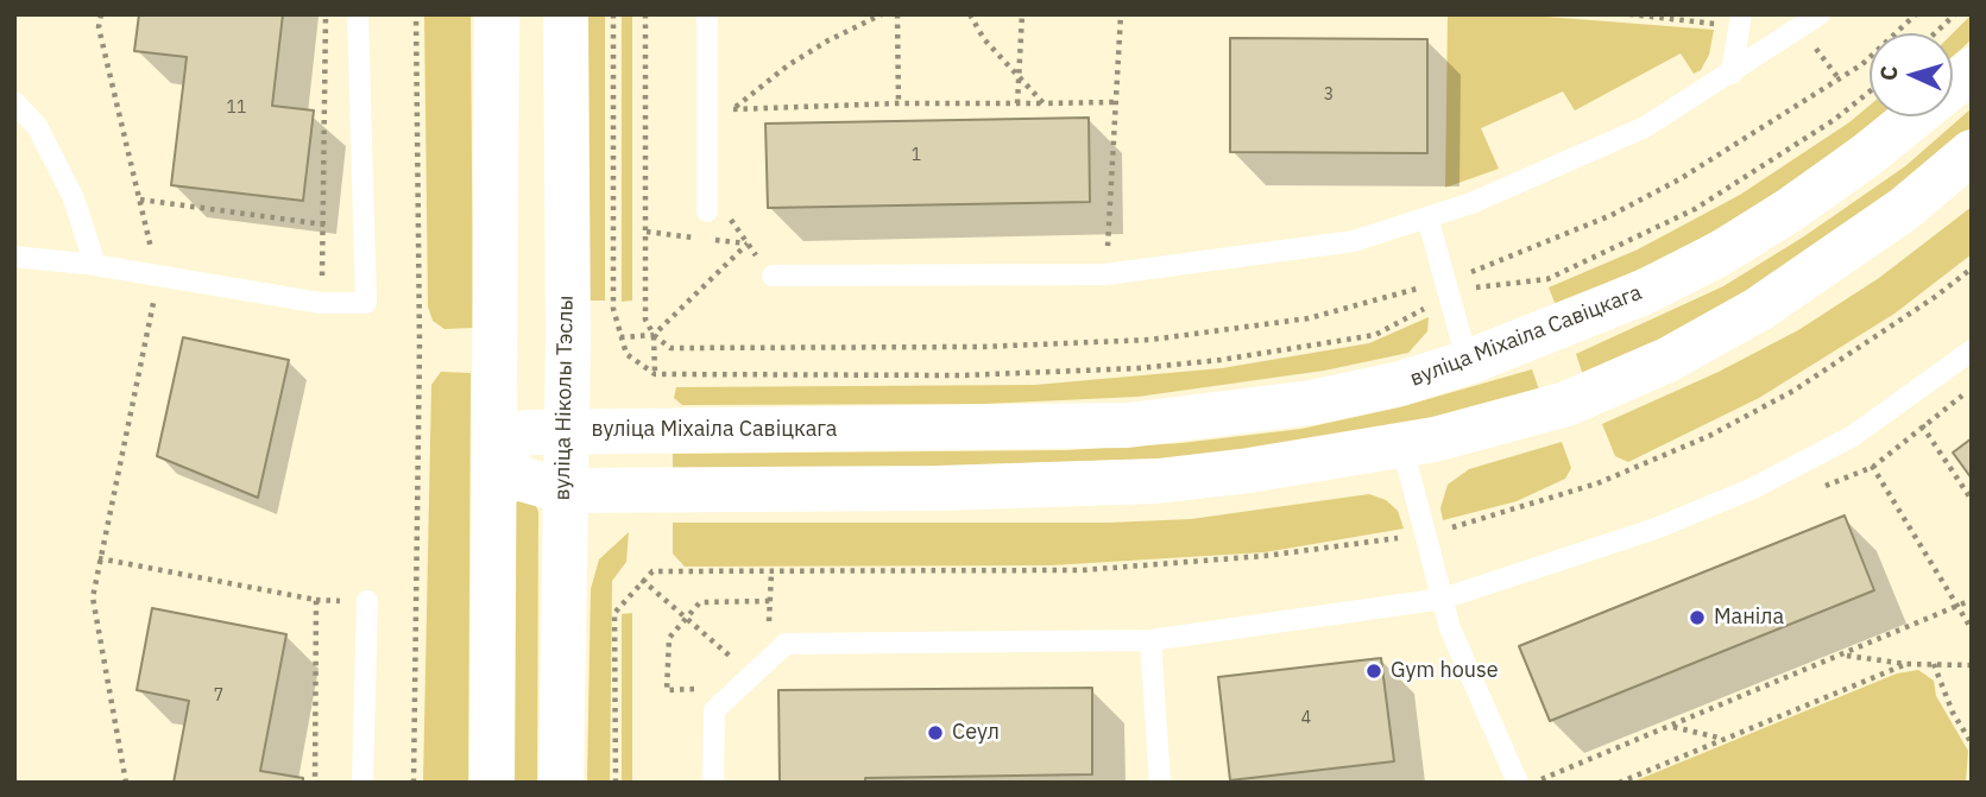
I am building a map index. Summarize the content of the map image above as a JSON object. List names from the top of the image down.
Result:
{
  "streets": {
    "street": ["вуліца Міхаіла Савіцкага", "вуліца Ніколы Тэслы"]
  },
  "crossings": [
    ["вуліца Міхаіла Савіцкага", "вуліца Ніколы Тэслы"]
  ],
  "places": ["Маніла", "Gym house", "Сеул"],
  "house_numbers": [
    "3",
    "11",
    "1",
    "7",
    "4"
  ],
  "north": "left"
}
